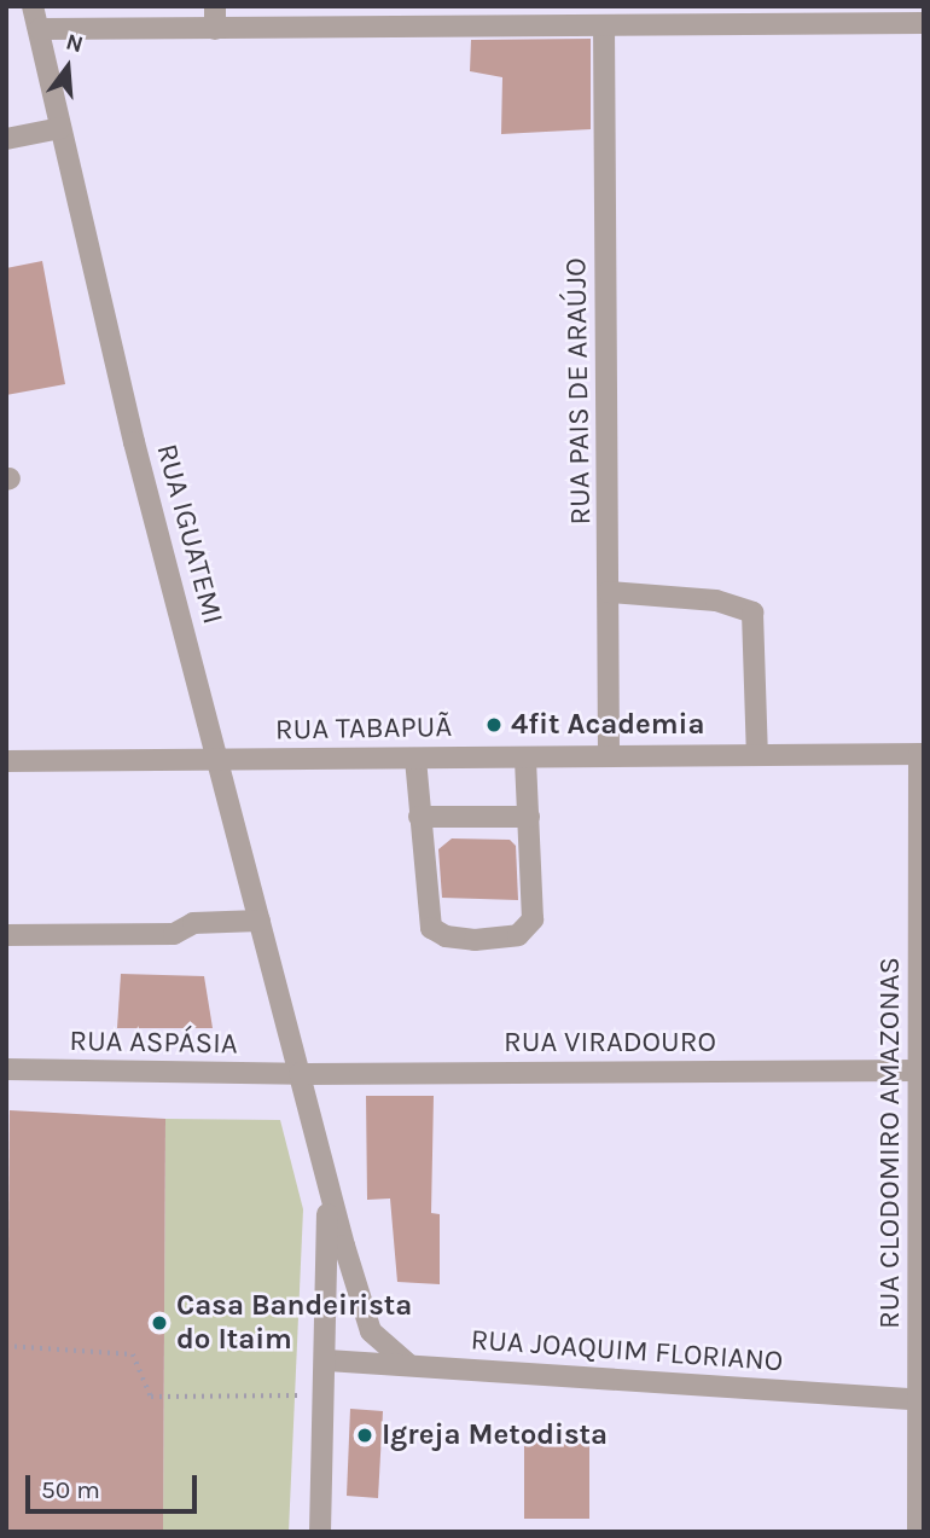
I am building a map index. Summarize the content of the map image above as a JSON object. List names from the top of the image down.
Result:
{
  "streets": {
    "street": [
      "RUA PAIS DE ARAÚJO",
      "RUA IGUATEMI",
      "RUA TABAPUÃ",
      "RUA ASPÁSIA",
      "RUA VIRADOURO",
      "RUA CLODOMIRO AMAZONAS",
      "RUA JOAQUIM FLORIANO"
    ]
  },
  "crossings": [
    ["RUA PAIS DE ARAÚJO", "RUA TABAPUÃ"],
    ["RUA IGUATEMI", "RUA TABAPUÃ"],
    ["RUA IGUATEMI", "RUA ASPÁSIA"],
    ["RUA IGUATEMI", "RUA VIRADOURO"],
    ["RUA TABAPUÃ", "RUA CLODOMIRO AMAZONAS"],
    ["RUA ASPÁSIA", "RUA VIRADOURO"],
    ["RUA VIRADOURO", "RUA CLODOMIRO AMAZONAS"],
    ["RUA CLODOMIRO AMAZONAS", "RUA JOAQUIM FLORIANO"]
  ],
  "places": ["4fit Academia", "Casa Bandeirista do Itaim", "Igreja Metodista"],
  "scale_bar": "50 m",
  "north": "top"
}
